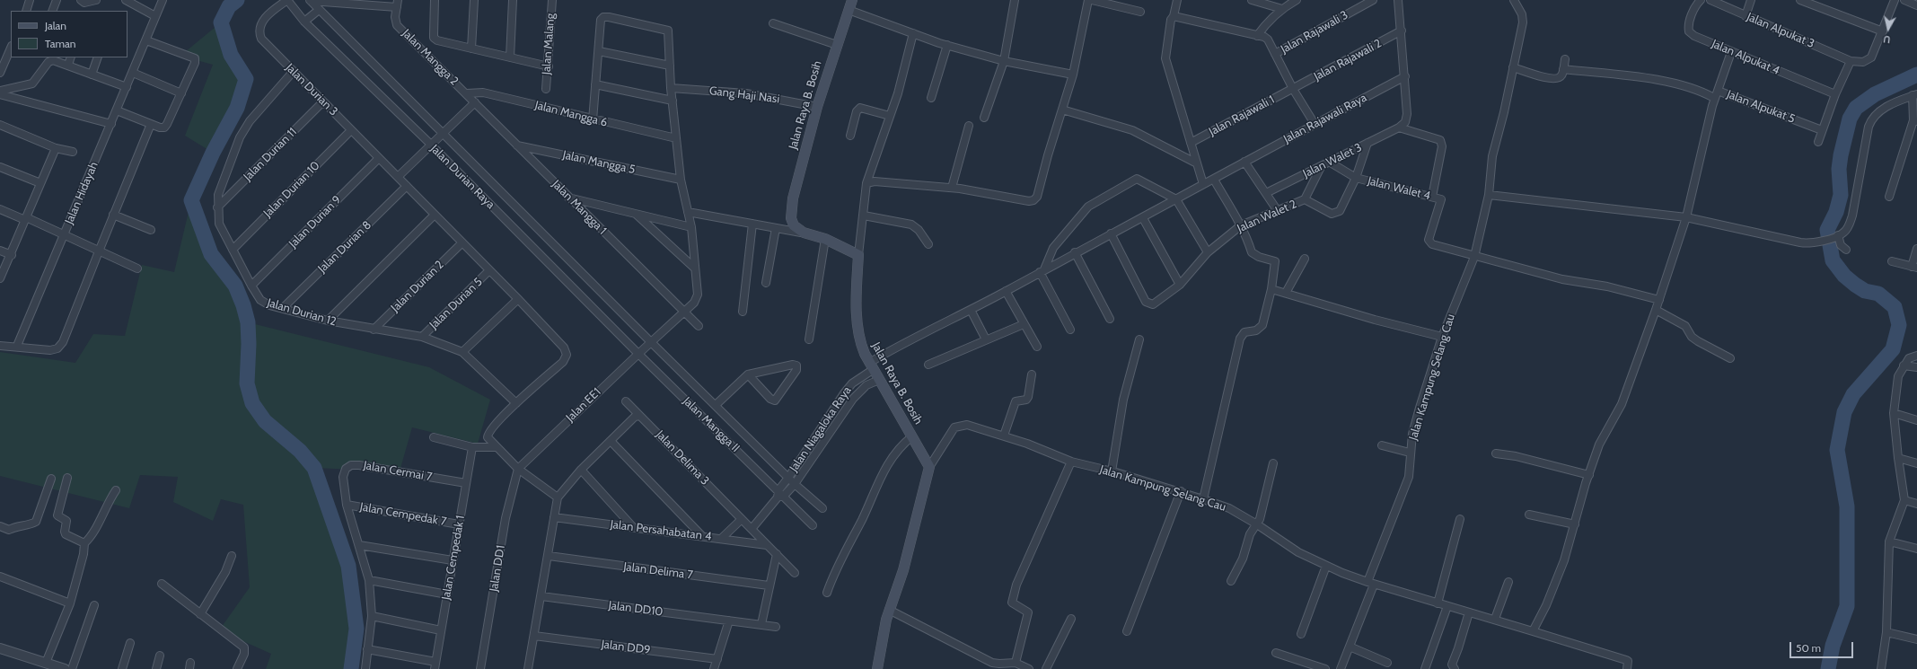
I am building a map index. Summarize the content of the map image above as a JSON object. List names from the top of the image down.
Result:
{
  "streets": {
    "main road": ["Jalan Raya B. Bosih"],
    "street": [
      "Jalan Alpukat 3",
      "Jalan Rajawali 3",
      "Jalan Malang",
      "Jalan Mangga 2",
      "Jalan Alpukat 4",
      "Jalan Rajawali 2",
      "Jalan Durian 3",
      "Gang Haji Nasi",
      "Jalan Alpukat 5",
      "Jalan Mangga 6",
      "Jalan Rajawali 1",
      "Jalan Rajawali Raya",
      "Jalan Durian 11",
      "Jalan Walet 3",
      "Jalan Mangga 5",
      "Jalan Durian Raya",
      "Jalan Walet 4",
      "Jalan Durian 10",
      "Jalan Hidayah",
      "Jalan Mangga 1",
      "Jalan Walet 2",
      "Jalan Durian 9",
      "Jalan Durian 8",
      "Jalan Durian 2",
      "Jalan Durian 5",
      "Jalan Durian 12",
      "Jalan Kampung Selang Cau",
      "Jalan EE1",
      "Jalan Mangga II",
      "Jalan Niagaloka Raya",
      "Jalan Delima 3",
      "Jalan Cermai 7",
      "Jalan Cempedak 7",
      "Jalan Persahabatan 4",
      "Jalan Cempedak 1",
      "Jalan DD1",
      "Jalan Delima 7",
      "Jalan DD10",
      "Jalan DD9"
    ]
  },
  "crossings": [
    ["Jalan Mangga 2", "Jalan Mangga 6"],
    ["Jalan Mangga 2", "Jalan Mangga 1"],
    ["Jalan Alpukat 4", "Jalan Alpukat 5"],
    ["Jalan Rajawali 2", "Jalan Rajawali 1"],
    ["Jalan Durian 3", "Jalan Durian 11"],
    ["Jalan Durian 3", "Jalan Durian Raya"],
    ["Jalan Durian 3", "Jalan Durian 10"],
    ["Jalan Durian 3", "Jalan Durian 9"],
    ["Jalan Durian 3", "Jalan Durian 8"],
    ["Jalan Durian 3", "Jalan Durian 2"],
    ["Jalan Durian 3", "Jalan Durian 5"],
    ["Jalan Durian 3", "Jalan Durian 12"],
    ["Gang Haji Nasi", "Jalan Raya B. Bosih"],
    ["Gang Haji Nasi", "Jalan EE1"],
    ["Jalan Raya B. Bosih", "Jalan Kampung Selang Cau"],
    ["Jalan Raya B. Bosih", "Jalan Niagaloka Raya"],
    ["Jalan Mangga 6", "Jalan EE1"],
    ["Jalan Rajawali Raya", "Jalan Walet 2"],
    ["Jalan Rajawali Raya", "Jalan Niagaloka Raya"],
    ["Jalan Durian 11", "Jalan Durian 12"],
    ["Jalan Walet 3", "Jalan Walet 4"],
    ["Jalan Walet 3", "Jalan Walet 2"],
    ["Jalan Mangga 5", "Jalan Mangga 1"],
    ["Jalan Mangga 5", "Jalan EE1"],
    ["Jalan Durian Raya", "Jalan EE1"],
    ["Jalan Durian Raya", "Jalan Mangga II"],
    ["Jalan Walet 4", "Jalan Walet 2"],
    ["Jalan Walet 4", "Jalan Kampung Selang Cau"],
    ["Jalan Durian 10", "Jalan Durian 12"],
    ["Jalan Mangga 1", "Jalan EE1"],
    ["Jalan Durian 9", "Jalan Durian 12"],
    ["Jalan Durian 8", "Jalan Durian 12"],
    ["Jalan Durian 2", "Jalan Durian 12"],
    ["Jalan Durian 5", "Jalan Durian 12"],
    ["Jalan EE1", "Jalan Mangga II"],
    ["Jalan EE1", "Jalan DD1"],
    ["Jalan Mangga II", "Jalan Niagaloka Raya"],
    ["Jalan Niagaloka Raya", "Jalan Delima 3"],
    ["Jalan Delima 3", "Jalan Persahabatan 4"],
    ["Jalan Cermai 7", "Jalan Cempedak 7"],
    ["Jalan Cermai 7", "Jalan Cempedak 1"],
    ["Jalan Cempedak 7", "Jalan Cempedak 1"]
  ],
  "legend": ["Jalan", "Taman"],
  "scale_bar": "50 m",
  "north": "bottom"
}
